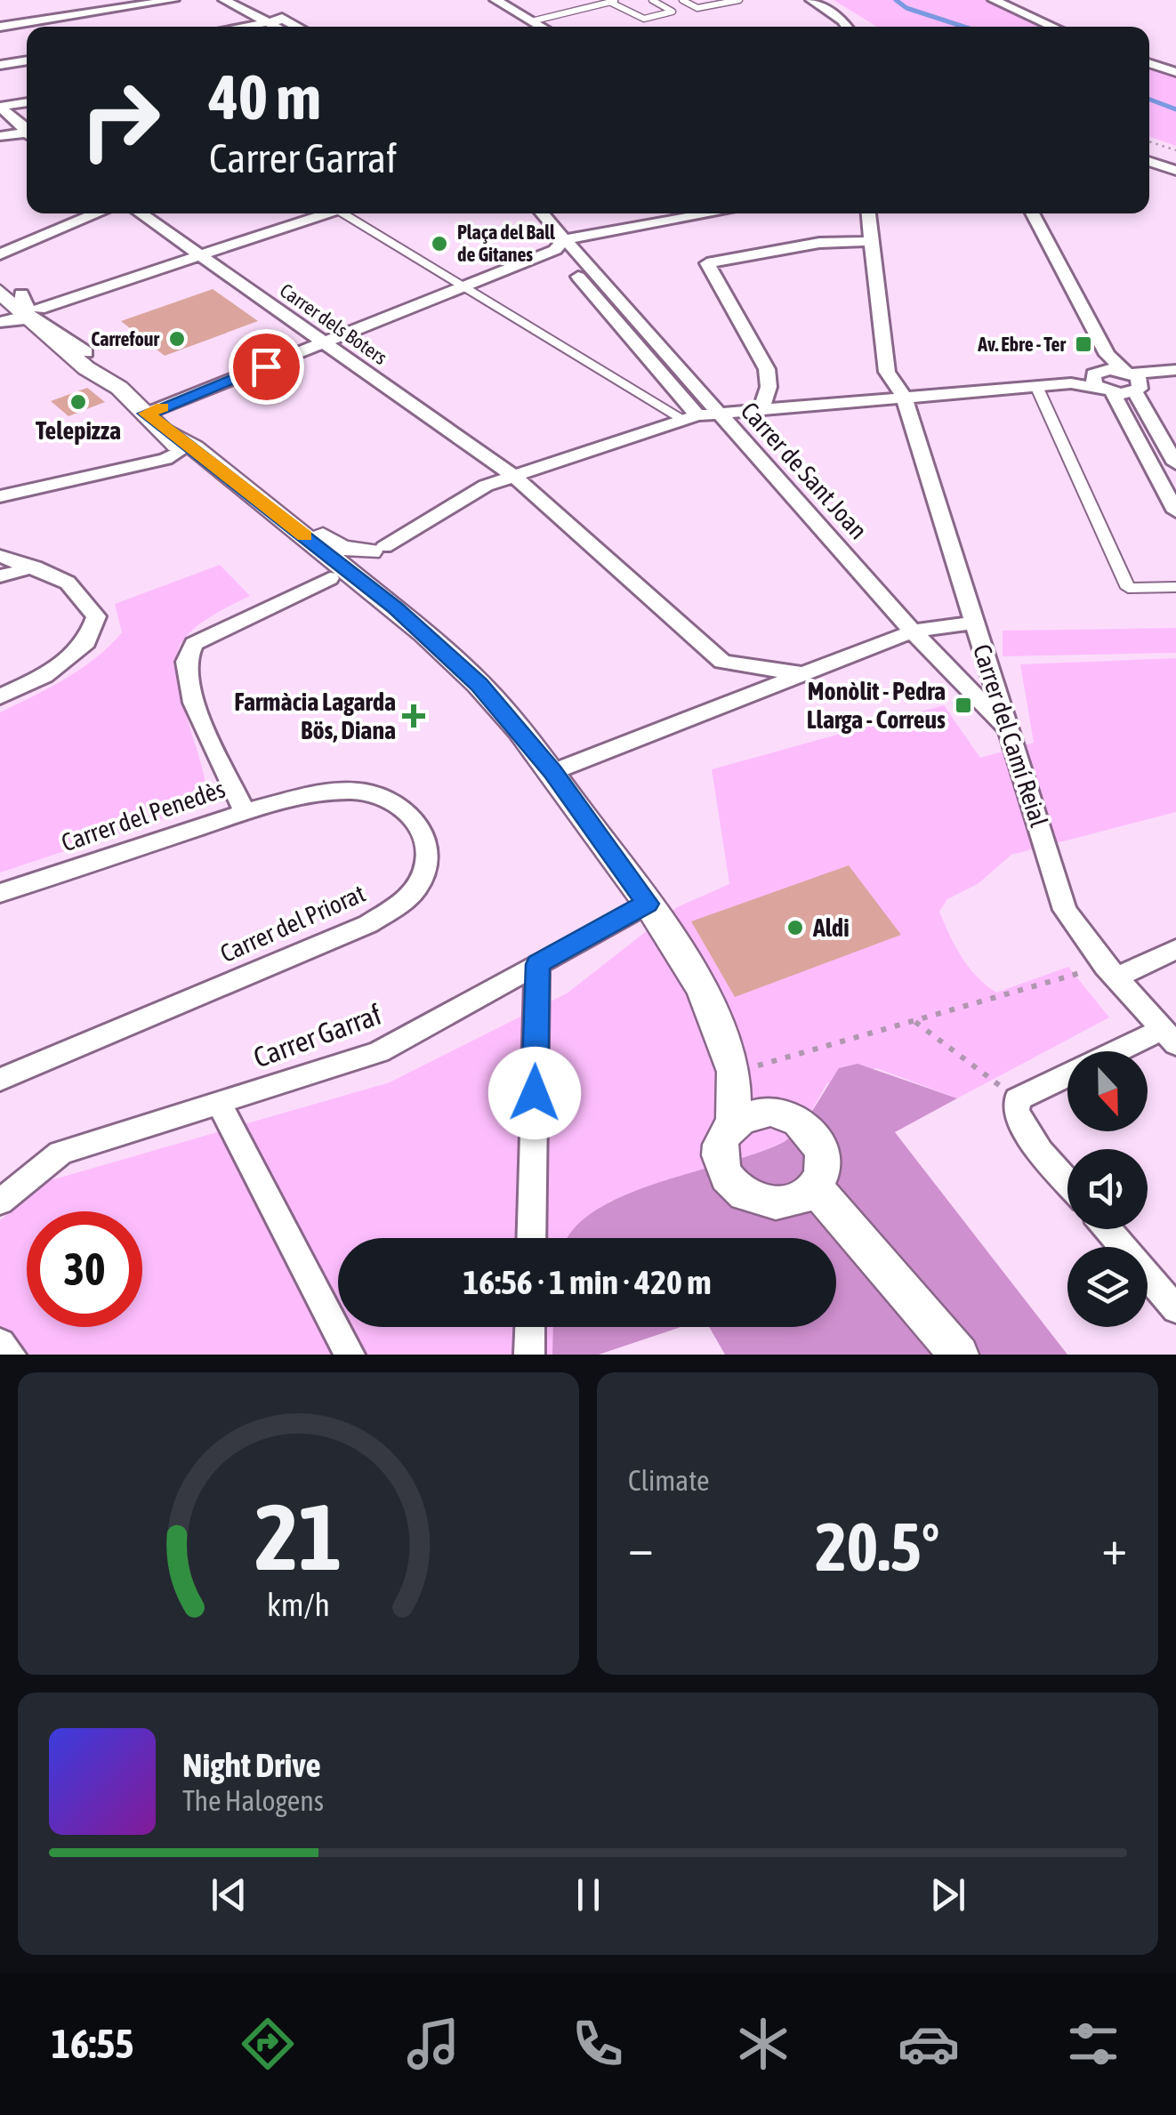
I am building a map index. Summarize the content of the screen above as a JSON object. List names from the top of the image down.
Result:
{
  "streets": {
    "street": [
      "Carrer dels Boters",
      "Carrer de Sant Joan",
      "Carrer del Camí Reial",
      "Carrer del Penedès",
      "Carrer del Priorat",
      "Carrer Garraf"
    ]
  },
  "crossings": [
    ["Carrer de Sant Joan", "Carrer del Camí Reial"],
    ["Carrer del Penedès", "Carrer del Priorat"]
  ],
  "places": {
    "other": [
      "Plaça del Ball de Gitanes",
      "Carrefour",
      "Telepizza",
      "Aldi"
    ],
    "transit": ["Av. Ebre - Ter", "Monòlit - Pedra Llarga - Correus"],
    "health": ["Farmàcia Lagarda Bös, Diana"]
  },
  "north": "bottom",
  "page": {
    "turn": ["40 m", "Carrer Garraf"],
    "limit": "30",
    "trip": "16:56 · 1 min · 420 m",
    "tile": "Climate",
    "heat": ["−", "20.5°", "+"],
    "song": ["Night Drive", "The Halogens"],
    "tabs": "16:55",
    "gauge": ["21", "km/h"]
  }
}
